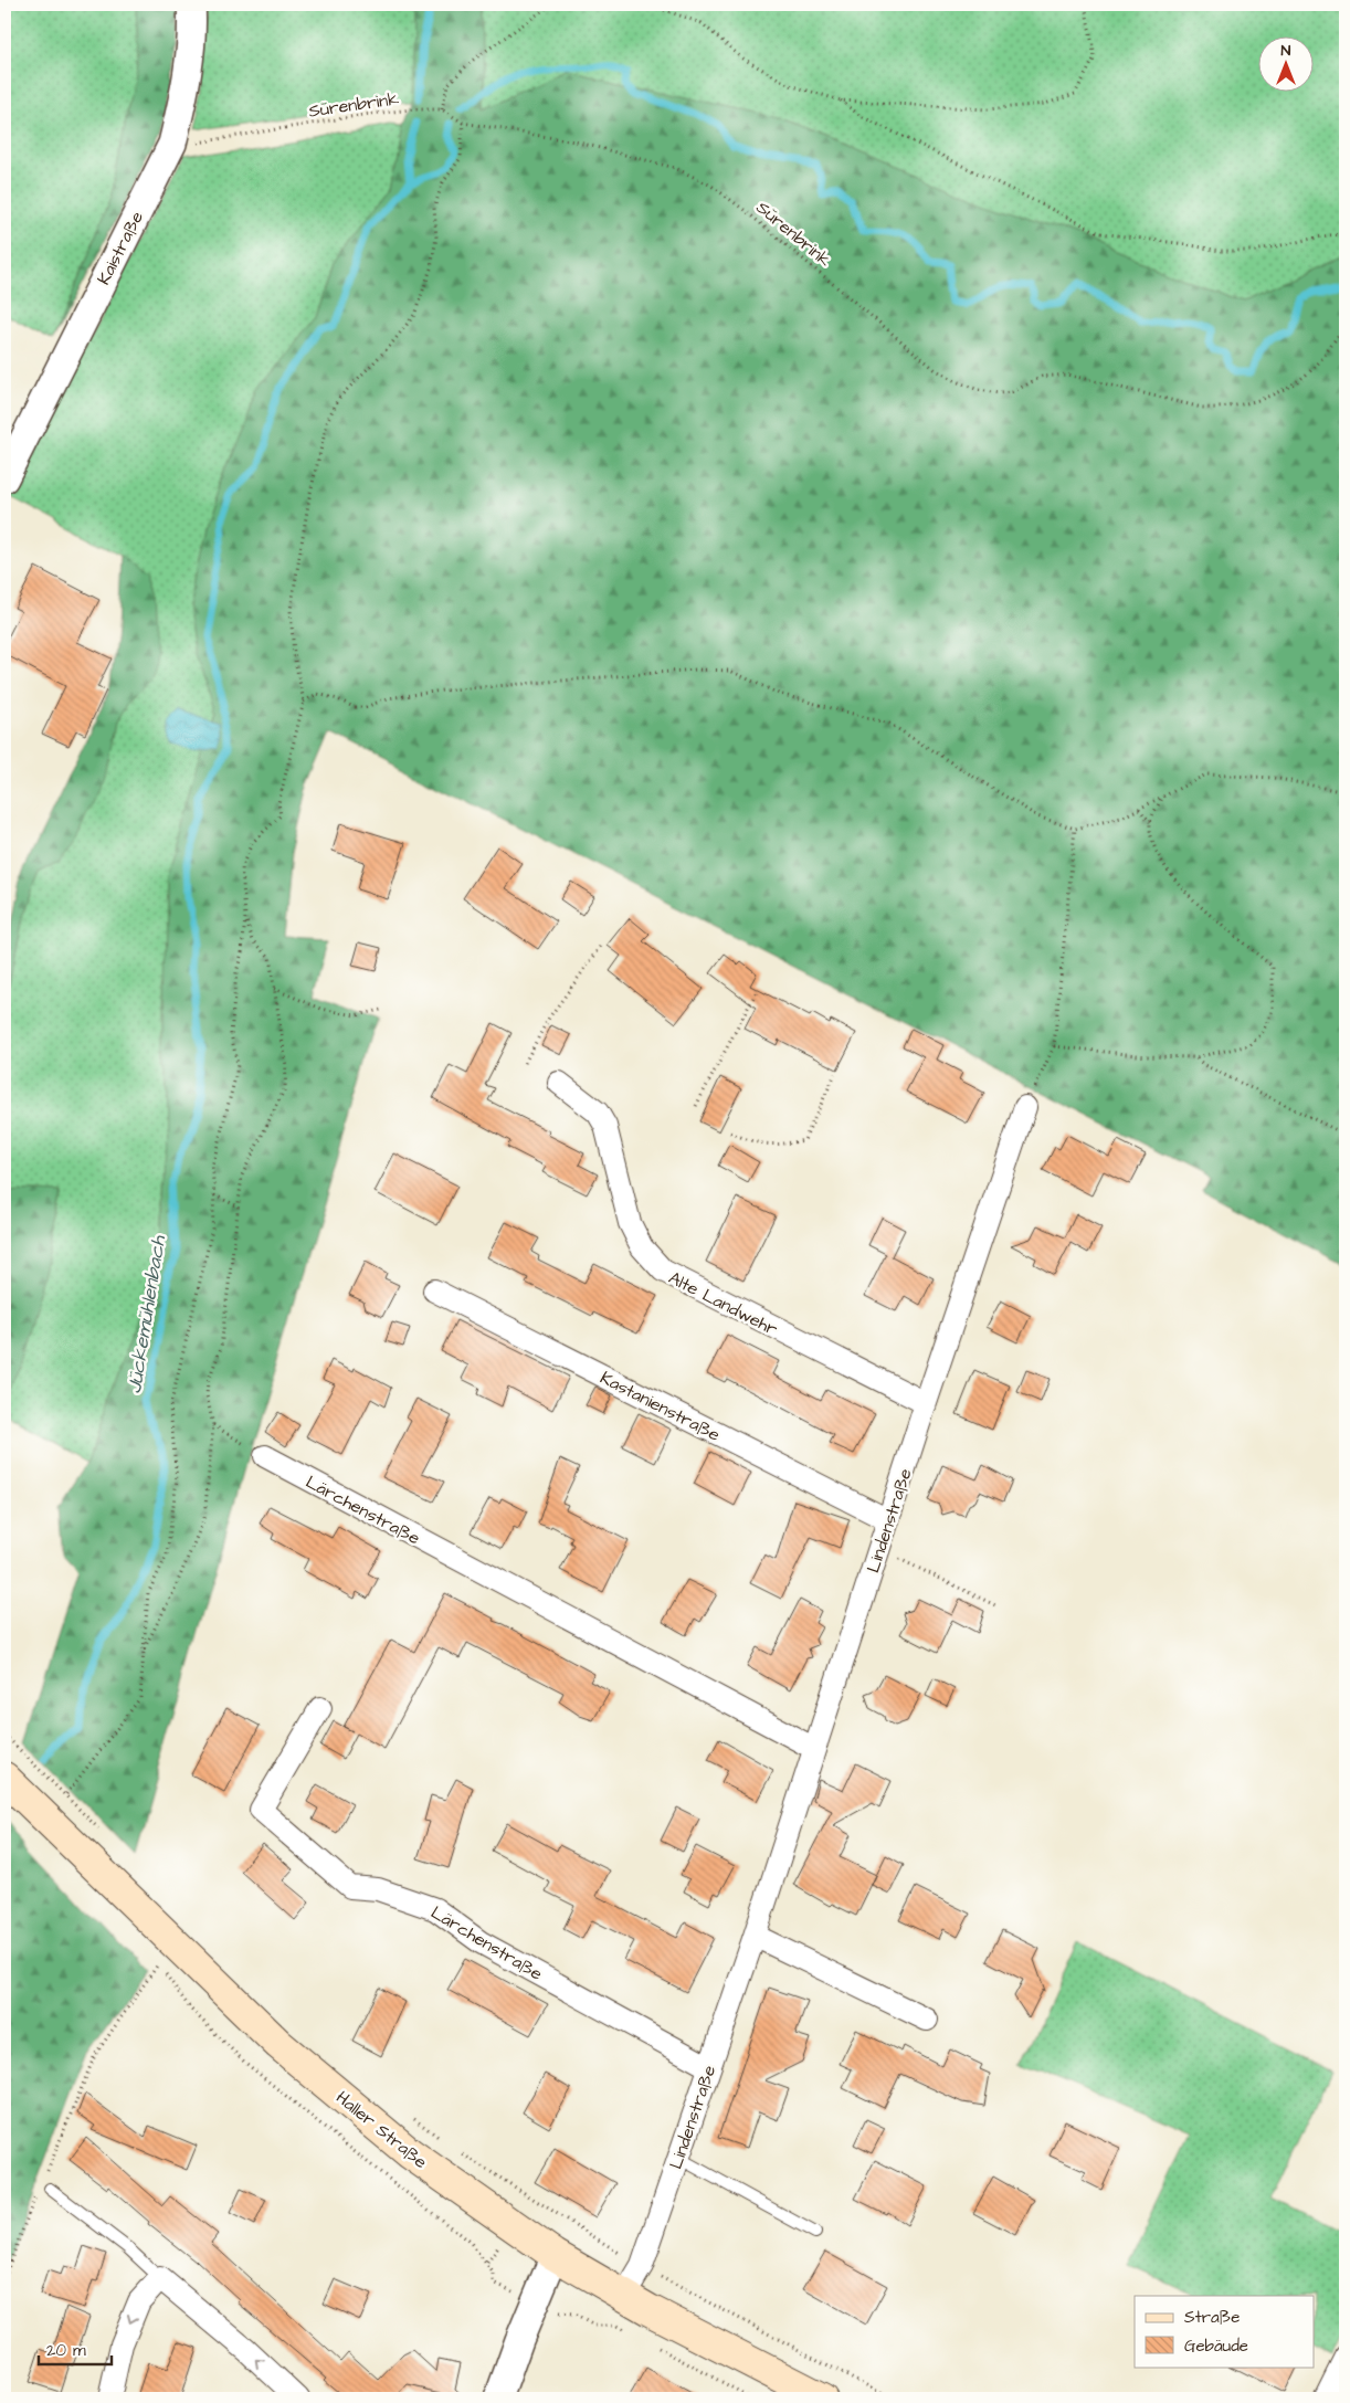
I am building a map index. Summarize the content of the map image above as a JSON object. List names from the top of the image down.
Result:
{
  "streets": {
    "main road": ["Haller Straße"],
    "street": [
      "Kaistraße",
      "Alte Landwehr",
      "Kastanienstraße",
      "Lärchenstraße",
      "Lindenstraße"
    ],
    "path": ["Sürenbrink"]
  },
  "crossings": [
    ["Sürenbrink", "Kaistraße"],
    ["Alte Landwehr", "Lindenstraße"],
    ["Kastanienstraße", "Lindenstraße"],
    ["Lärchenstraße", "Lindenstraße"],
    ["Lindenstraße", "Haller Straße"]
  ],
  "water": ["Jückemühlenbach"],
  "legend": ["Straße", "Gebäude"],
  "scale_bar": "20 m",
  "north": "top"
}
